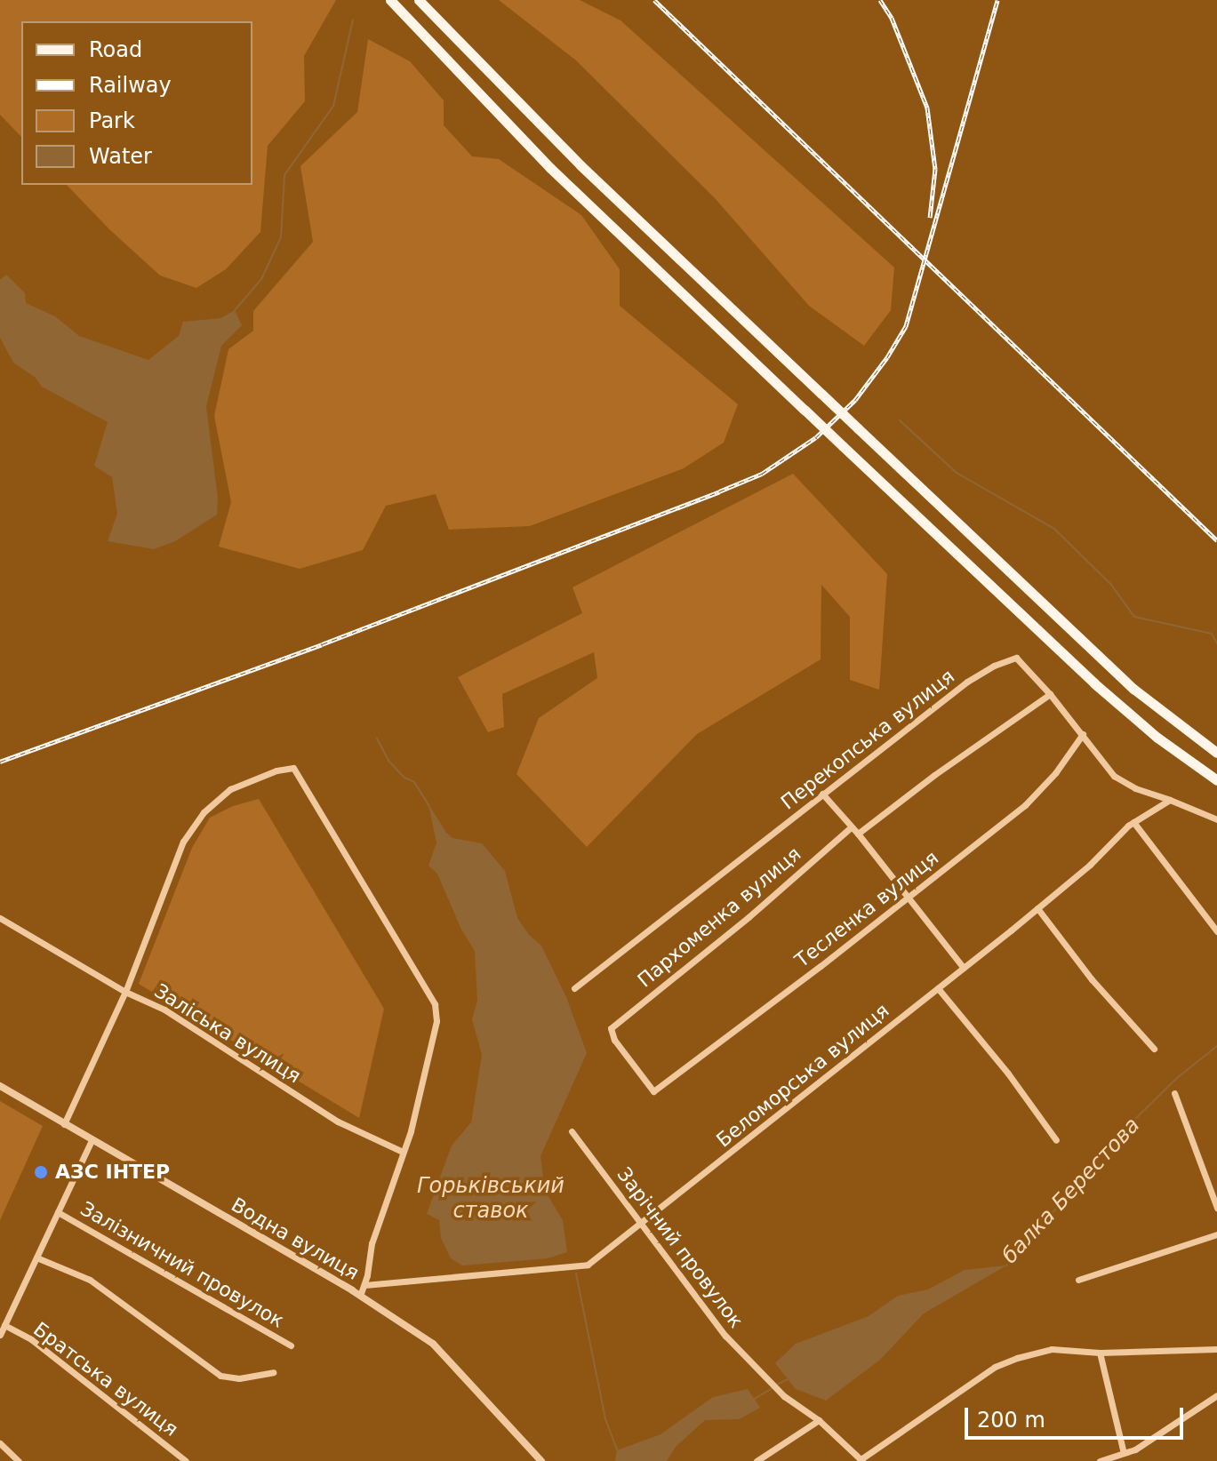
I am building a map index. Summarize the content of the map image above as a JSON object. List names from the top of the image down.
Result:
{
  "streets": {
    "street": [
      "Перекопська вулиця",
      "Тесленка вулиця",
      "Пархоменка вулиця",
      "Заліська вулиця",
      "Беломорська вулиця",
      "Водна вулиця",
      "Зарічний провулок",
      "Залізничний провулок",
      "Братська вулиця"
    ]
  },
  "crossings": [
    ["Перекопська вулиця", "Тесленка вулиця"],
    ["Перекопська вулиця", "Беломорська вулиця"],
    ["Тесленка вулиця", "Пархоменка вулиця"],
    ["Беломорська вулиця", "Зарічний провулок"]
  ],
  "water": ["Горьківський ставок", "балка Берестова"],
  "places": ["АЗС ІНТЕР"],
  "legend": [
    "Road",
    "Railway",
    "Park",
    "Water"
  ],
  "scale_bar": "200 m"
}
